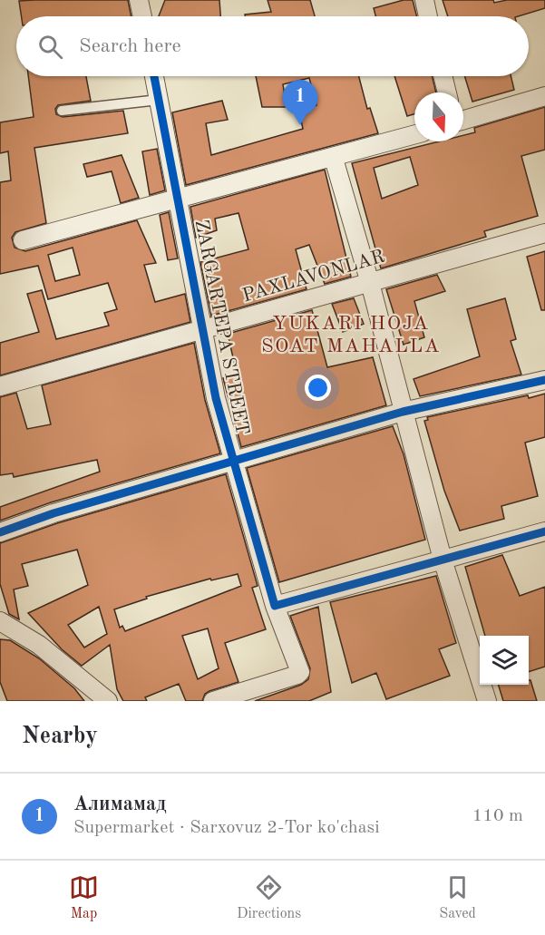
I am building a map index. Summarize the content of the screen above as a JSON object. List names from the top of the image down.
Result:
{
  "streets": {
    "street": ["PAXLAVONLAR", "ZARGARTEPA STREET"]
  },
  "crossings": [
    ["PAXLAVONLAR", "ZARGARTEPA STREET"]
  ],
  "districts": ["YUKARI HOJA SOAT MAHALLA"],
  "north": "bottom",
  "page": {
    "search": "Search here",
    "pins": "1",
    "heading": "Nearby",
    "list": [
      {
        "mark": "1",
        "name": "Алимамад",
        "note": "Supermarket · Sarxovuz 2-Tor ko'chasi",
        "value": "110 m"
      }
    ],
    "nav": ["Map", "Directions", "Saved"]
  }
}
